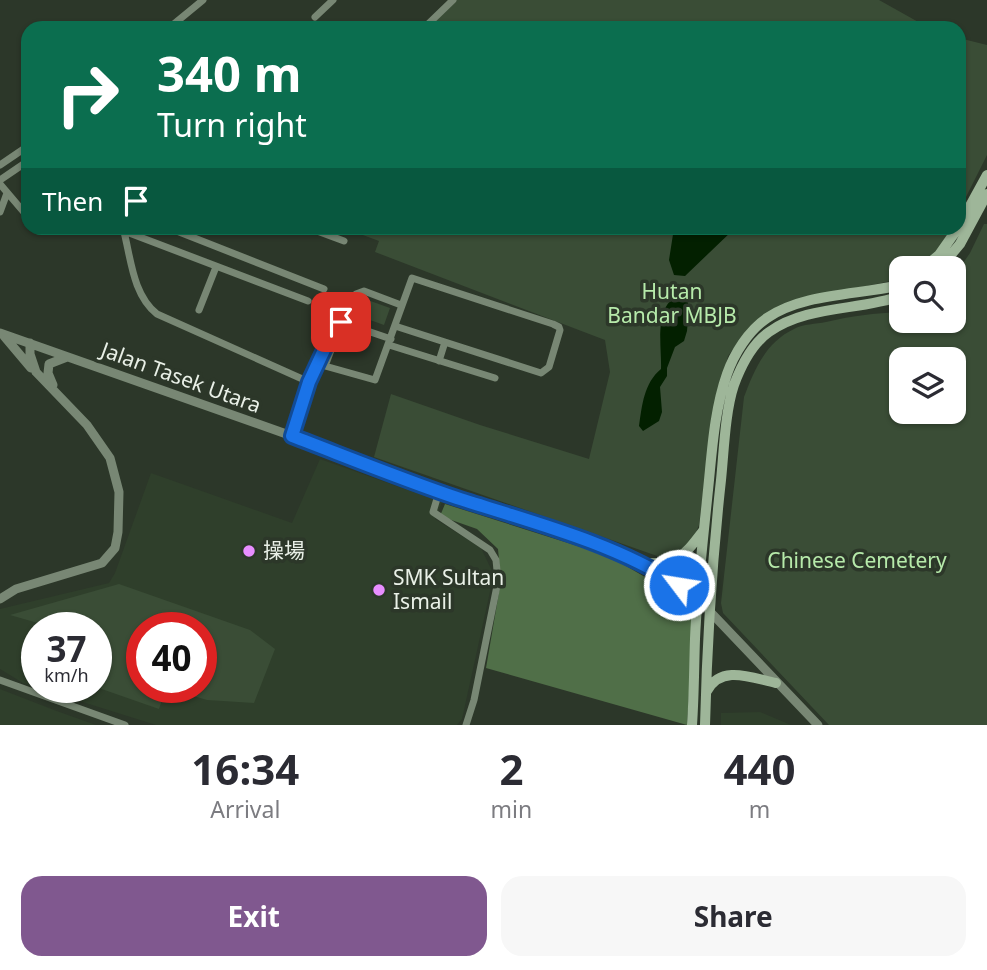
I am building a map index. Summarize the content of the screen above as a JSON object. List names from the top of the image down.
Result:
{
  "streets": {
    "street": ["Jalan Tasek Utara"]
  },
  "parks": ["Hutan Bandar MBJB", "Chinese Cemetery"],
  "places": ["操場", "SMK Sultan Ismail"],
  "page": {
    "turn": ["340 m", "Turn right"],
    "then": "Then",
    "speed": "37 km/h",
    "limit": "40",
    "eta": [
      "16:34",
      "Arrival",
      "2",
      "min",
      "440",
      "m"
    ],
    "buttons": ["Exit", "Share"]
  }
}
